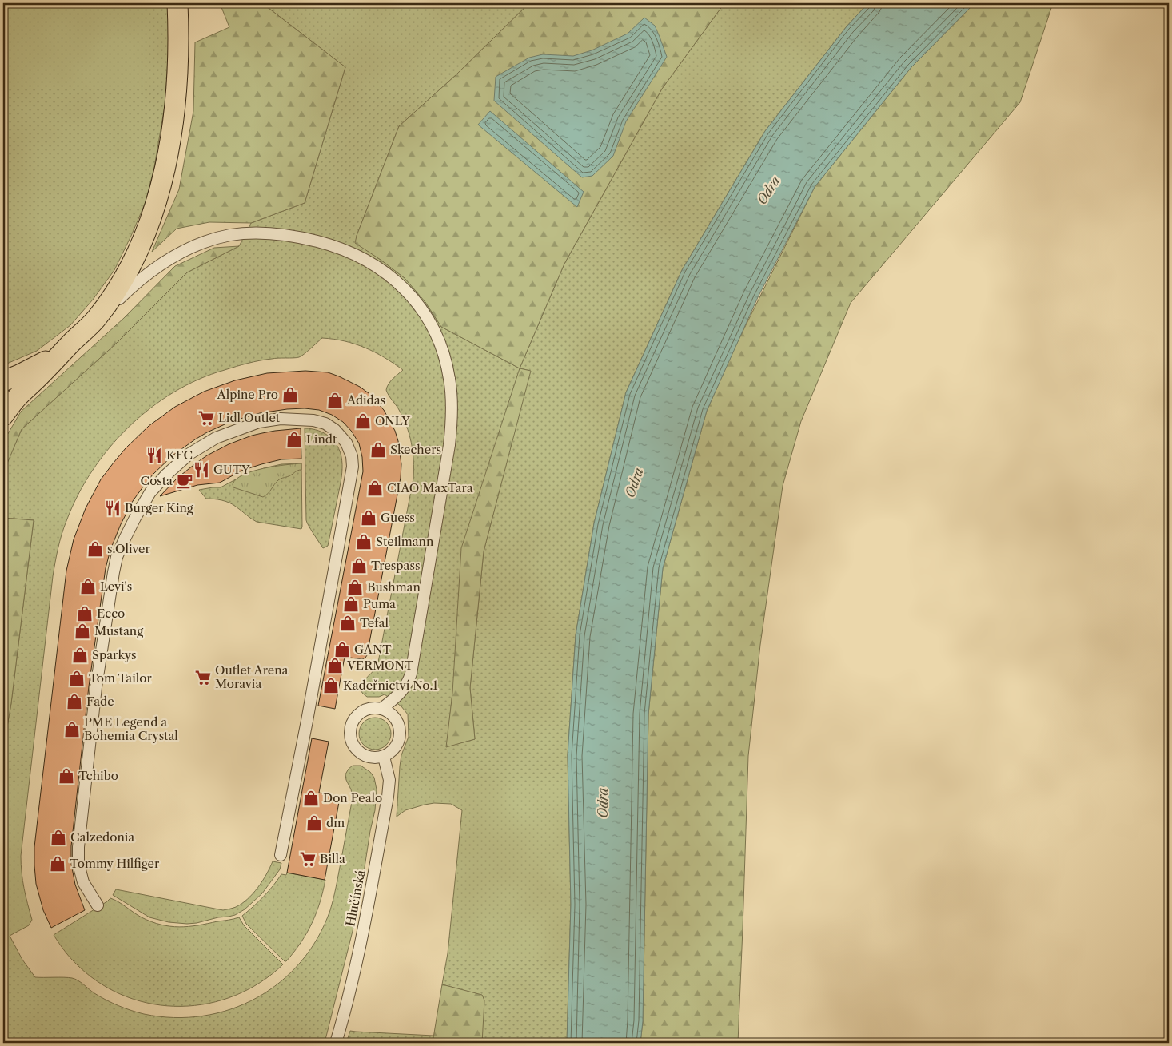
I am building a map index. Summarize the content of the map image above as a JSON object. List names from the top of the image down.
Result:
{
  "streets": {
    "street": ["Hlučínská"]
  },
  "water": ["Odra"],
  "places": {
    "shop": [
      "Alpine Pro",
      "Adidas",
      "ONLY",
      "Lindt",
      "Skechers",
      "CIAO MaxTara",
      "Guess",
      "Steilmann",
      "s.Oliver",
      "Trespass",
      "Levi's",
      "Bushman",
      "Puma",
      "Ecco",
      "Tefal",
      "Mustang",
      "GANT",
      "Sparkys",
      "VERMONT",
      "Tom Tailor",
      "Kadeřnictví No.1",
      "Fade",
      "PME Legend a Bohemia Crystal",
      "Tchibo",
      "Don Pealo",
      "dm",
      "Calzedonia",
      "Tommy Hilfiger"
    ],
    "supermarket": ["Lidl Outlet", "Outlet Arena Moravia", "Billa"],
    "restaurant": ["KFC", "GUTY", "Burger King"],
    "cafe": ["Costa"]
  }
}
